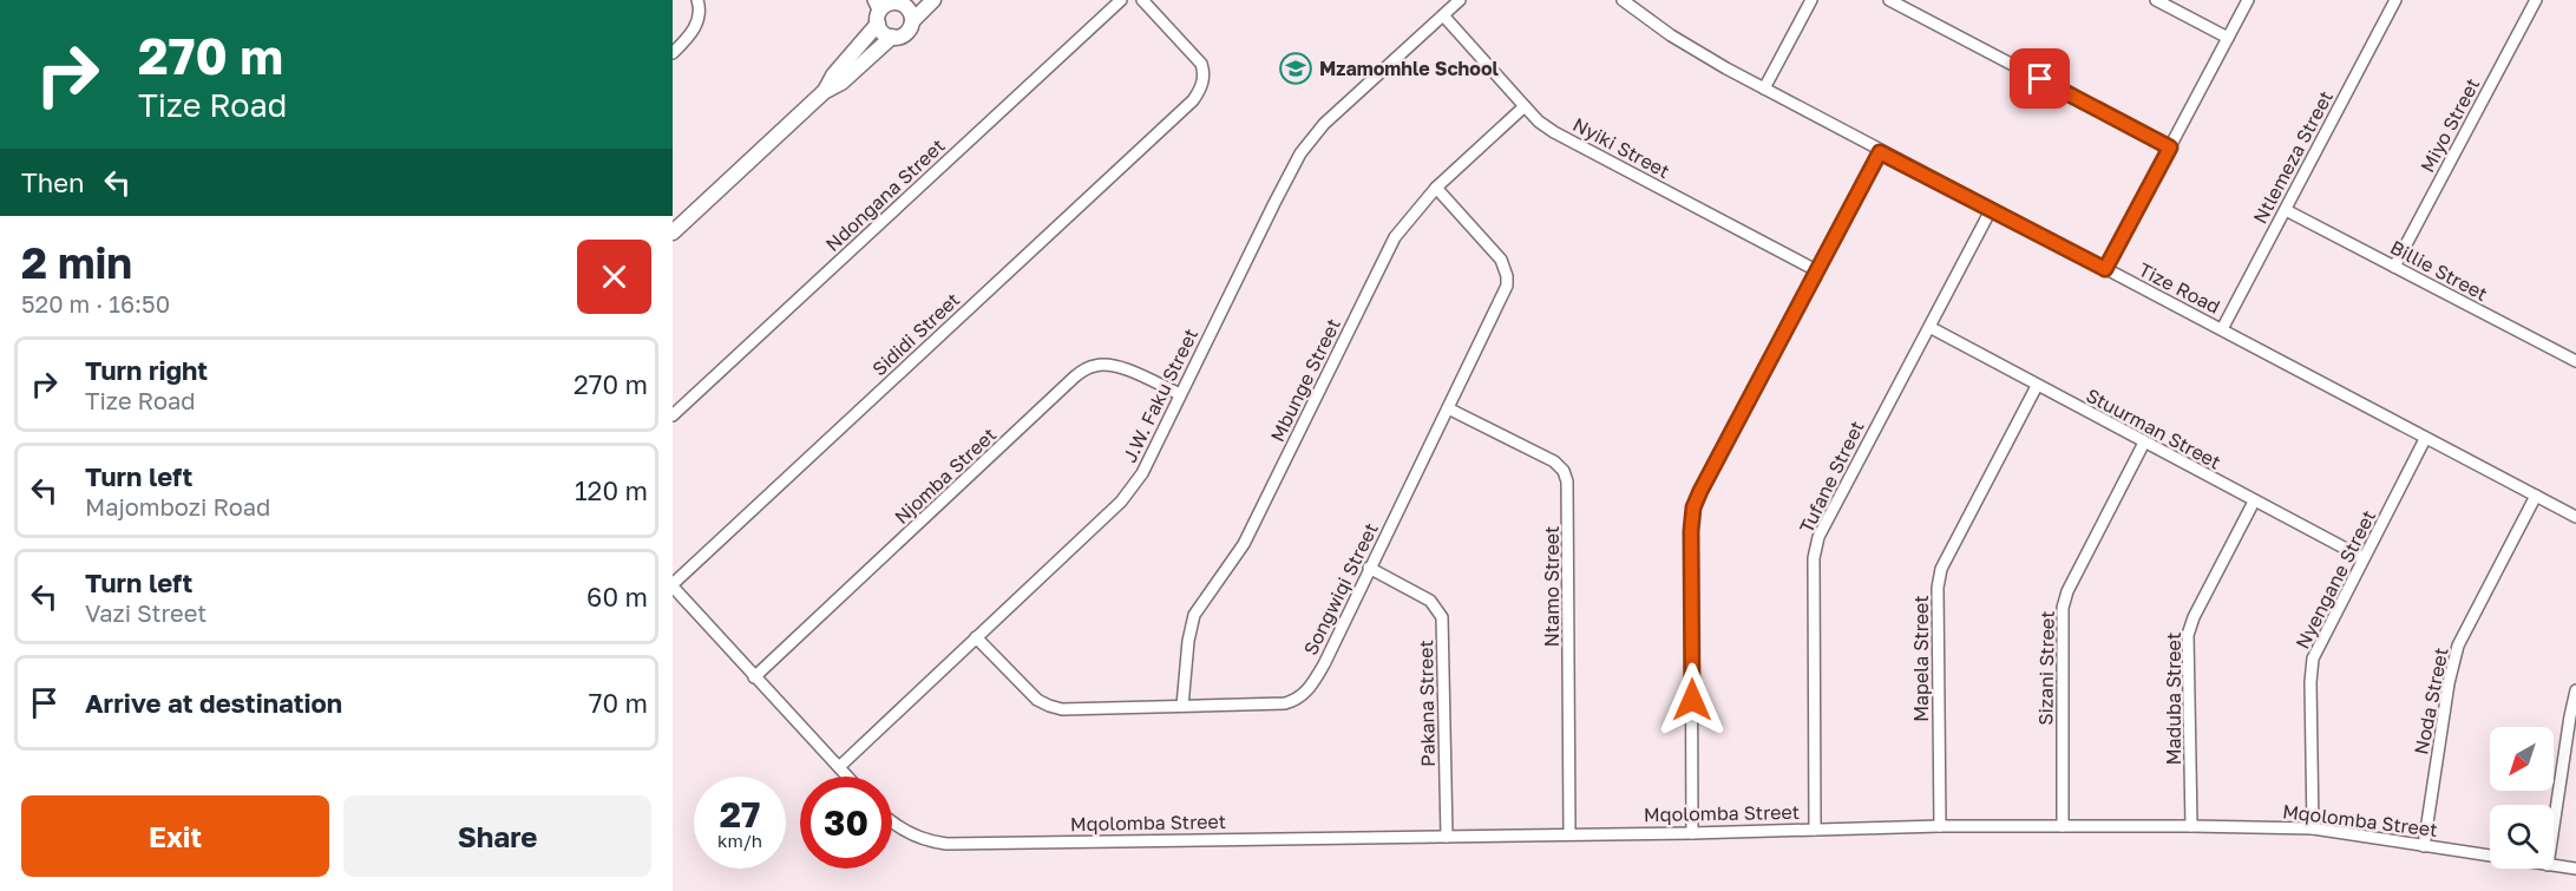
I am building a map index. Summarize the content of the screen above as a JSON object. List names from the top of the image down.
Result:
{
  "streets": {
    "street": [
      "Miyo Street",
      "Nyiki Street",
      "Ntlemeza Street",
      "Ndongana Street",
      "Billie Street",
      "Tize Road",
      "Sididi Street",
      "Mbunge Street",
      "J.W. Faku Street",
      "Stuurman Street",
      "Njomba Street",
      "Tufane Street",
      "Nyengane Street",
      "Ntamo Street",
      "Songwiqi Street",
      "Mapela Street",
      "Sizani Street",
      "Maduba Street",
      "Noda Street",
      "Pakana Street",
      "Mqolomba Street"
    ]
  },
  "crossings": [
    ["Miyo Street", "Billie Street"],
    ["Nyiki Street", "Mbunge Street"],
    ["Nyiki Street", "J.W. Faku Street"],
    ["Ntlemeza Street", "Billie Street"],
    ["Ntlemeza Street", "Tize Road"],
    ["Tize Road", "Tufane Street"],
    ["Tize Road", "Nyengane Street"],
    ["Tize Road", "Noda Street"],
    ["Mbunge Street", "Songwiqi Street"],
    ["J.W. Faku Street", "Njomba Street"],
    ["J.W. Faku Street", "Songwiqi Street"],
    ["Stuurman Street", "Tufane Street"],
    ["Stuurman Street", "Nyengane Street"],
    ["Stuurman Street", "Mapela Street"],
    ["Stuurman Street", "Sizani Street"],
    ["Stuurman Street", "Maduba Street"],
    ["Tufane Street", "Mqolomba Street"],
    ["Nyengane Street", "Mqolomba Street"],
    ["Ntamo Street", "Songwiqi Street"],
    ["Ntamo Street", "Mqolomba Street"],
    ["Songwiqi Street", "Pakana Street"],
    ["Mapela Street", "Mqolomba Street"],
    ["Sizani Street", "Mqolomba Street"],
    ["Maduba Street", "Mqolomba Street"],
    ["Noda Street", "Mqolomba Street"],
    ["Pakana Street", "Mqolomba Street"]
  ],
  "places": {
    "school or university": ["Mzamomhle School"]
  },
  "north": "bottom left",
  "page": {
    "turn": ["270 m", "Tize Road"],
    "then": "Then",
    "heading": ["2 min", "520 m · 16:50"],
    "list": [
      {
        "name": "Turn right",
        "note": "Tize Road",
        "value": "270 m"
      },
      {
        "name": "Turn left",
        "note": "Majombozi Road",
        "value": "120 m"
      },
      {
        "name": "Turn left",
        "note": "Vazi Street",
        "value": "60 m"
      },
      {
        "name": "Arrive at destination",
        "value": "70 m"
      }
    ],
    "speed": "27 km/h",
    "limit": "30",
    "buttons": ["Exit", "Share"]
  }
}
